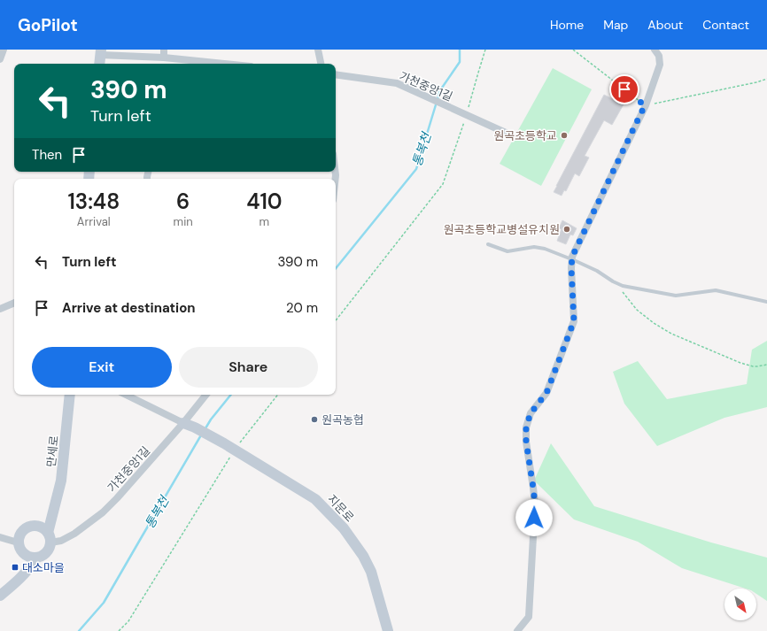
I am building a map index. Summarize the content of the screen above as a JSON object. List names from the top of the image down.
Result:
{
  "streets": {
    "main road": ["만세로", "지문로"],
    "street": ["가천중앙1길"]
  },
  "crossings": [
    ["가천중앙1길", "만세로"],
    ["가천중앙1길", "지문로"]
  ],
  "water": ["통복천"],
  "places": {
    "other": ["원곡초등학교", "원곡초등학교병설유치원", "원곡농협"],
    "transit": ["대소마을"]
  },
  "north": "bottom right",
  "page": {
    "header": "GoPilot",
    "nav": [
      "Home",
      "Map",
      "About",
      "Contact"
    ],
    "turn": ["390 m", "Turn left"],
    "then": "Then",
    "eta": [
      "13:48",
      "Arrival",
      "6",
      "min",
      "410",
      "m"
    ],
    "list": [
      {
        "name": "Turn left",
        "value": "390 m"
      },
      {
        "name": "Arrive at destination",
        "value": "20 m"
      }
    ],
    "buttons": ["Exit", "Share"]
  }
}
